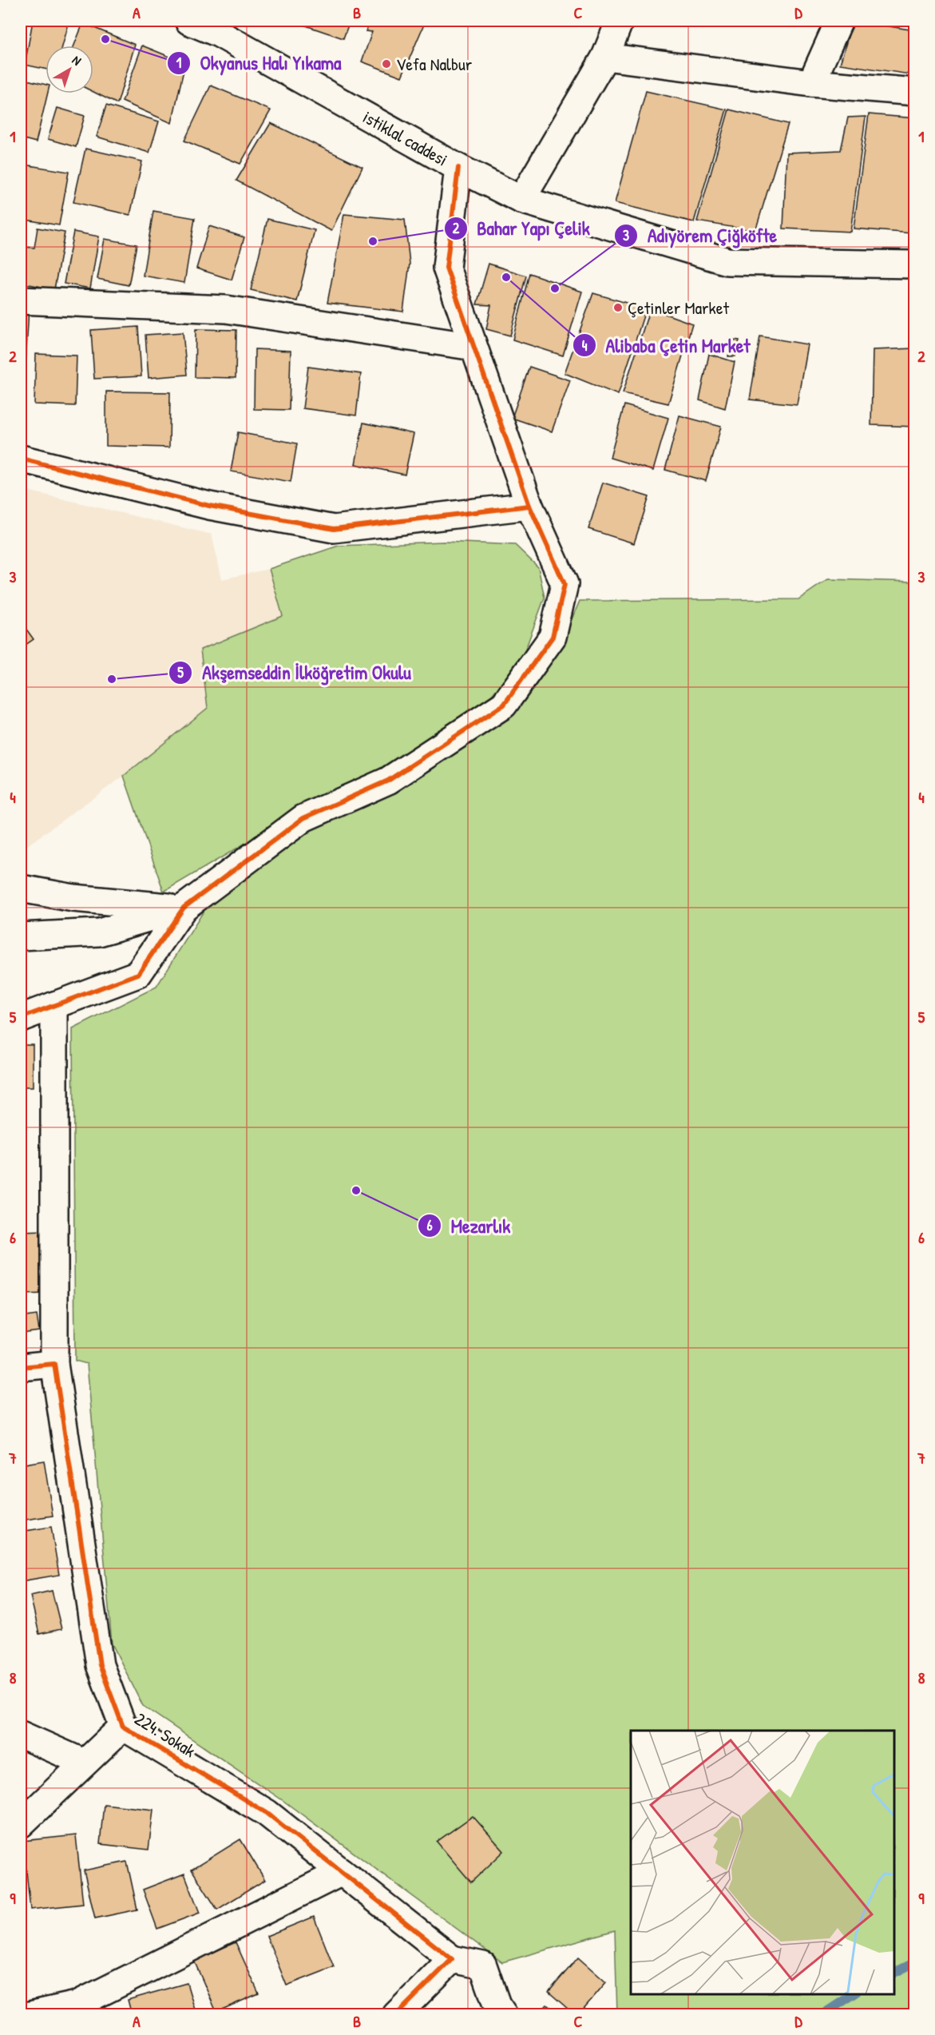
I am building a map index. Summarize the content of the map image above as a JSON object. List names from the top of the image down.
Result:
{
  "streets": {
    "street": ["istiklal caddesi", "224. Sokak"]
  },
  "places": [
    "Okyanus Halı Yıkama",
    "Vefa Nalbur",
    "Bahar Yapı Çelik",
    "Alibaba Çetin Market",
    "Adıyörem Çiğköfte",
    "Çetinler Market",
    "Akşemseddin İlköğretim Okulu",
    "Mezarlık"
  ],
  "north": "top right",
  "grid": {
    "columns": [
      "A",
      "B",
      "C",
      "D"
    ],
    "rows": [
      "1",
      "2",
      "3",
      "4",
      "5",
      "6",
      "7",
      "8",
      "9"
    ]
  }
}
